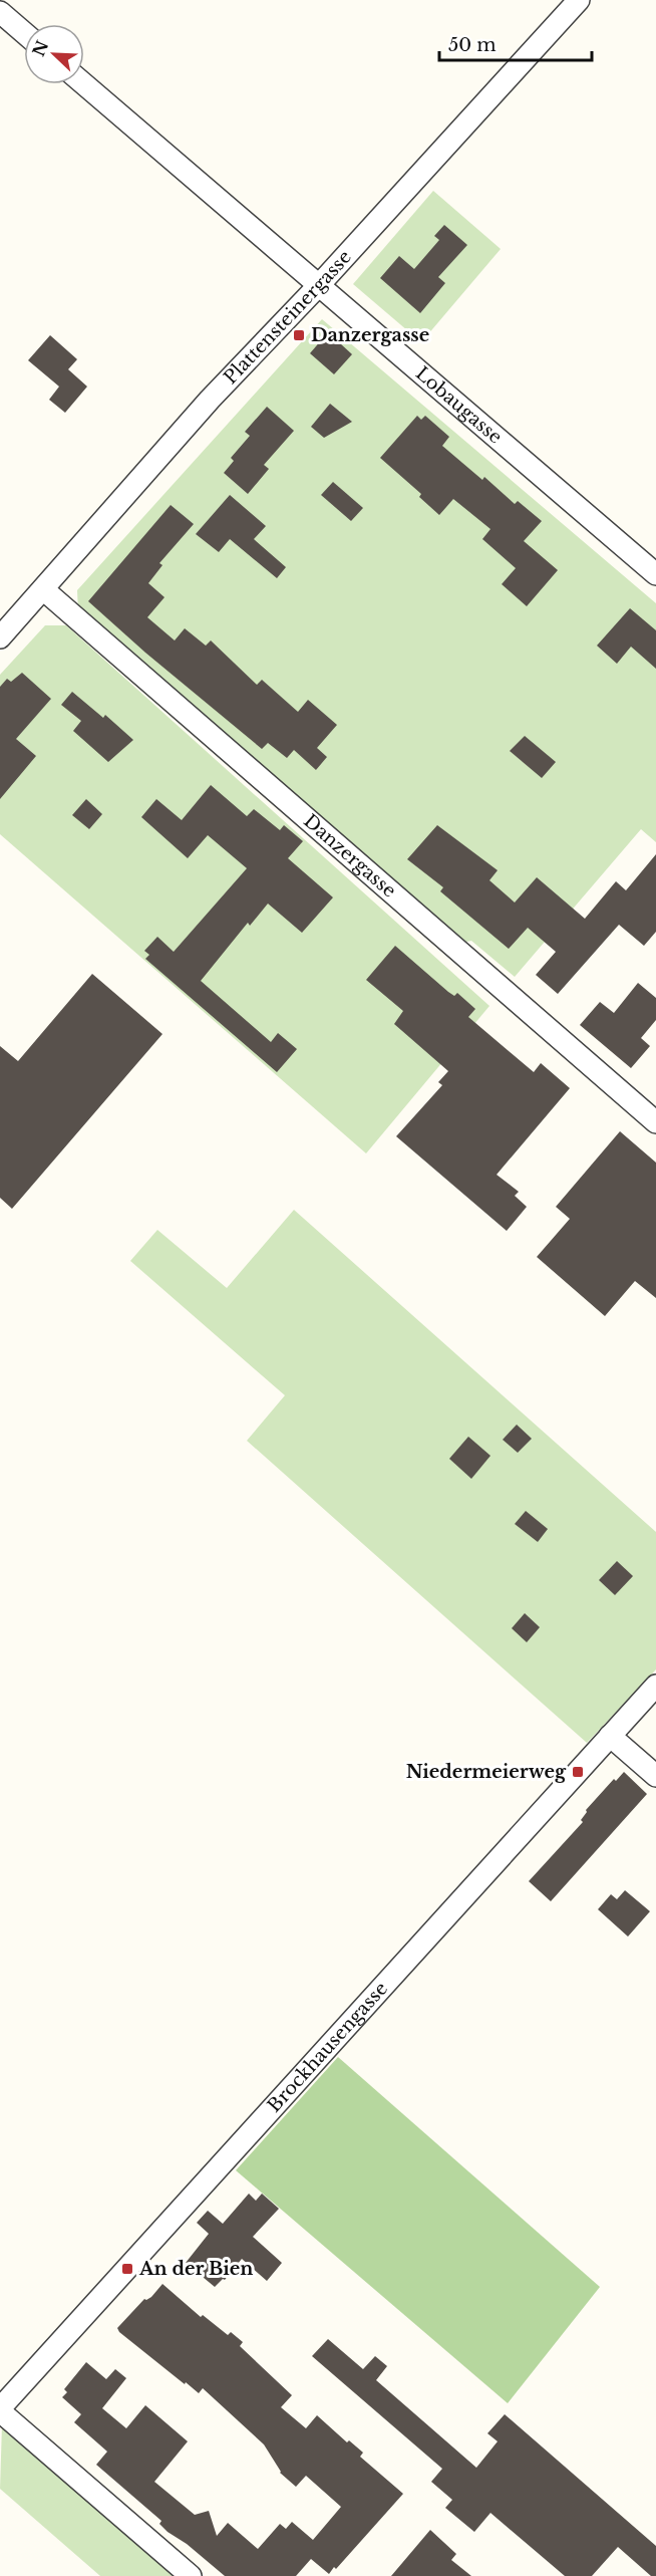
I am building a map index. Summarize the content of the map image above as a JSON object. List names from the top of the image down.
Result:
{
  "streets": {
    "street": [
      "Plattensteinergasse",
      "Lobaugasse",
      "Danzergasse",
      "Brockhausengasse"
    ]
  },
  "crossings": [
    ["Plattensteinergasse", "Lobaugasse"],
    ["Plattensteinergasse", "Danzergasse"]
  ],
  "places": {
    "transit": ["Danzergasse", "Niedermeierweg", "An der Bien"]
  },
  "scale_bar": "50 m",
  "north": "top left"
}
